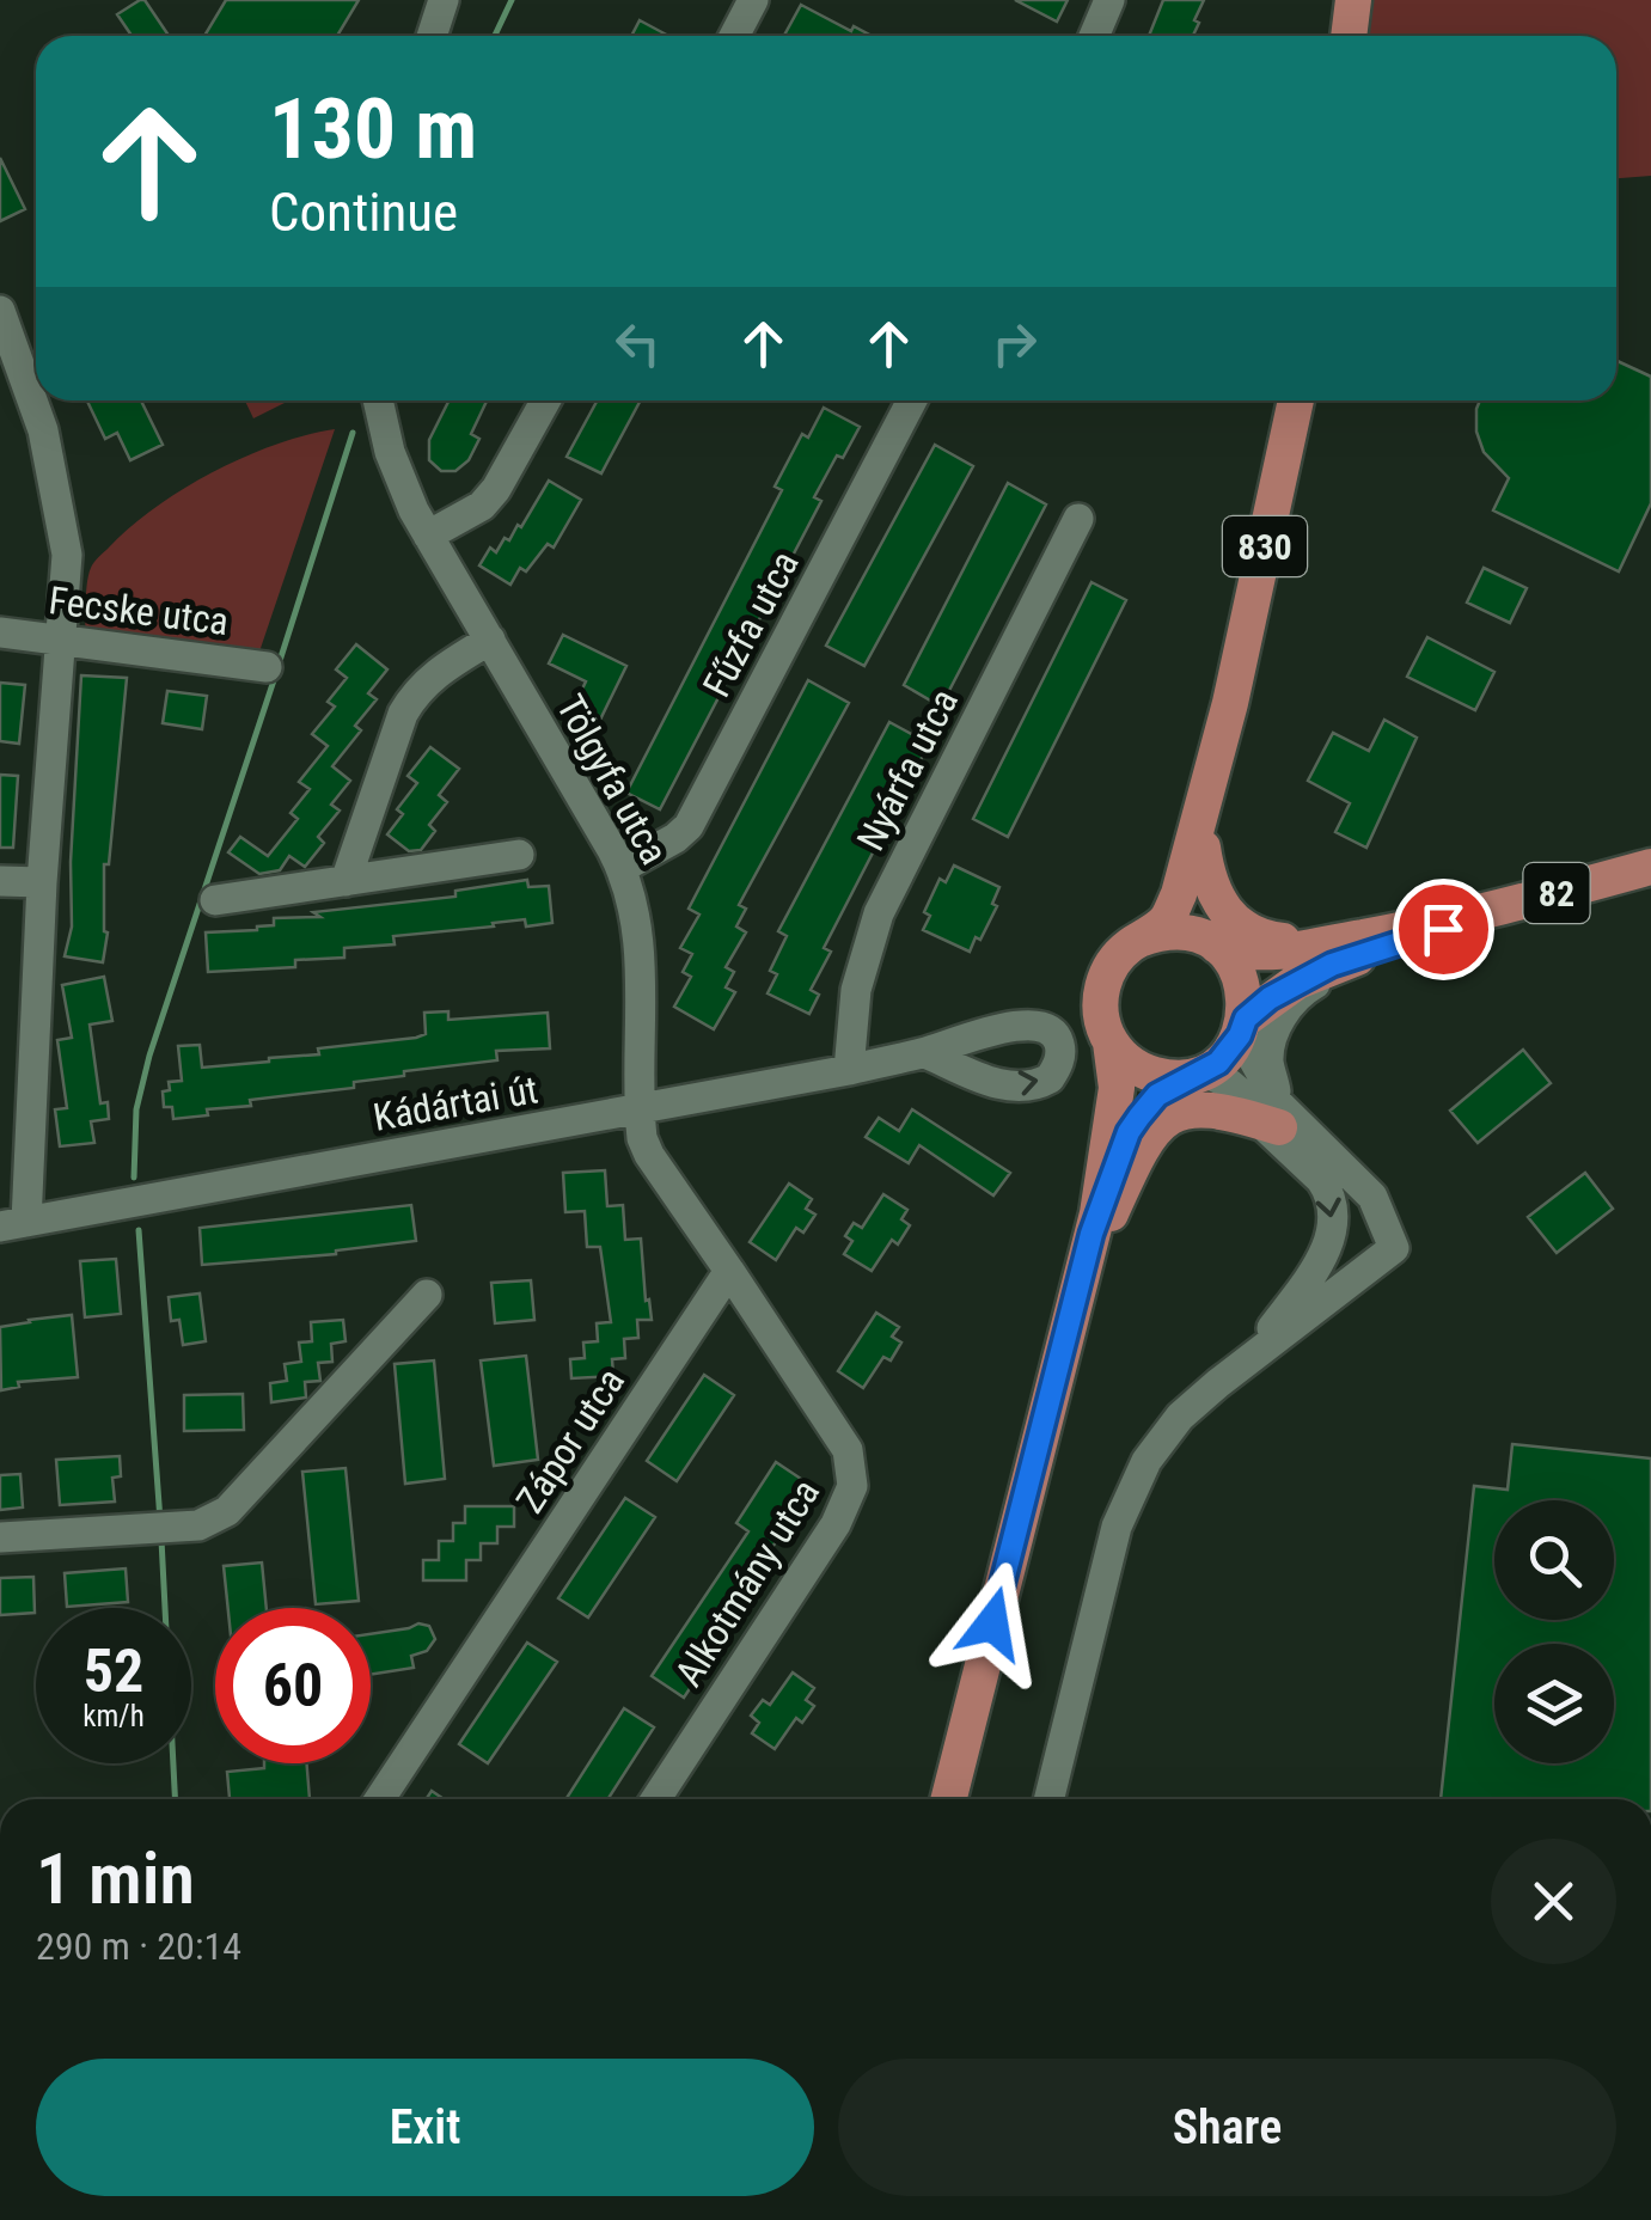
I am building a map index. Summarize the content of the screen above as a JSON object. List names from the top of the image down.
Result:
{
  "streets": {
    "main road": ["830", "82"],
    "street": [
      "Fecske utca",
      "Fűzfa utca",
      "Nyárfa utca",
      "Tölgyfa utca",
      "Kádártai út",
      "Zápor utca",
      "Alkotmány utca"
    ]
  },
  "crossings": [
    ["830", "82"],
    ["Fűzfa utca", "Tölgyfa utca"],
    ["Nyárfa utca", "Kádártai út"],
    ["Tölgyfa utca", "Kádártai út"],
    ["Zápor utca", "Alkotmány utca"]
  ],
  "page": {
    "turn": ["130 m", "Continue"],
    "speed": "52 km/h",
    "limit": "60",
    "heading": ["1 min", "290 m · 20:14"],
    "buttons": ["Exit", "Share"]
  }
}
